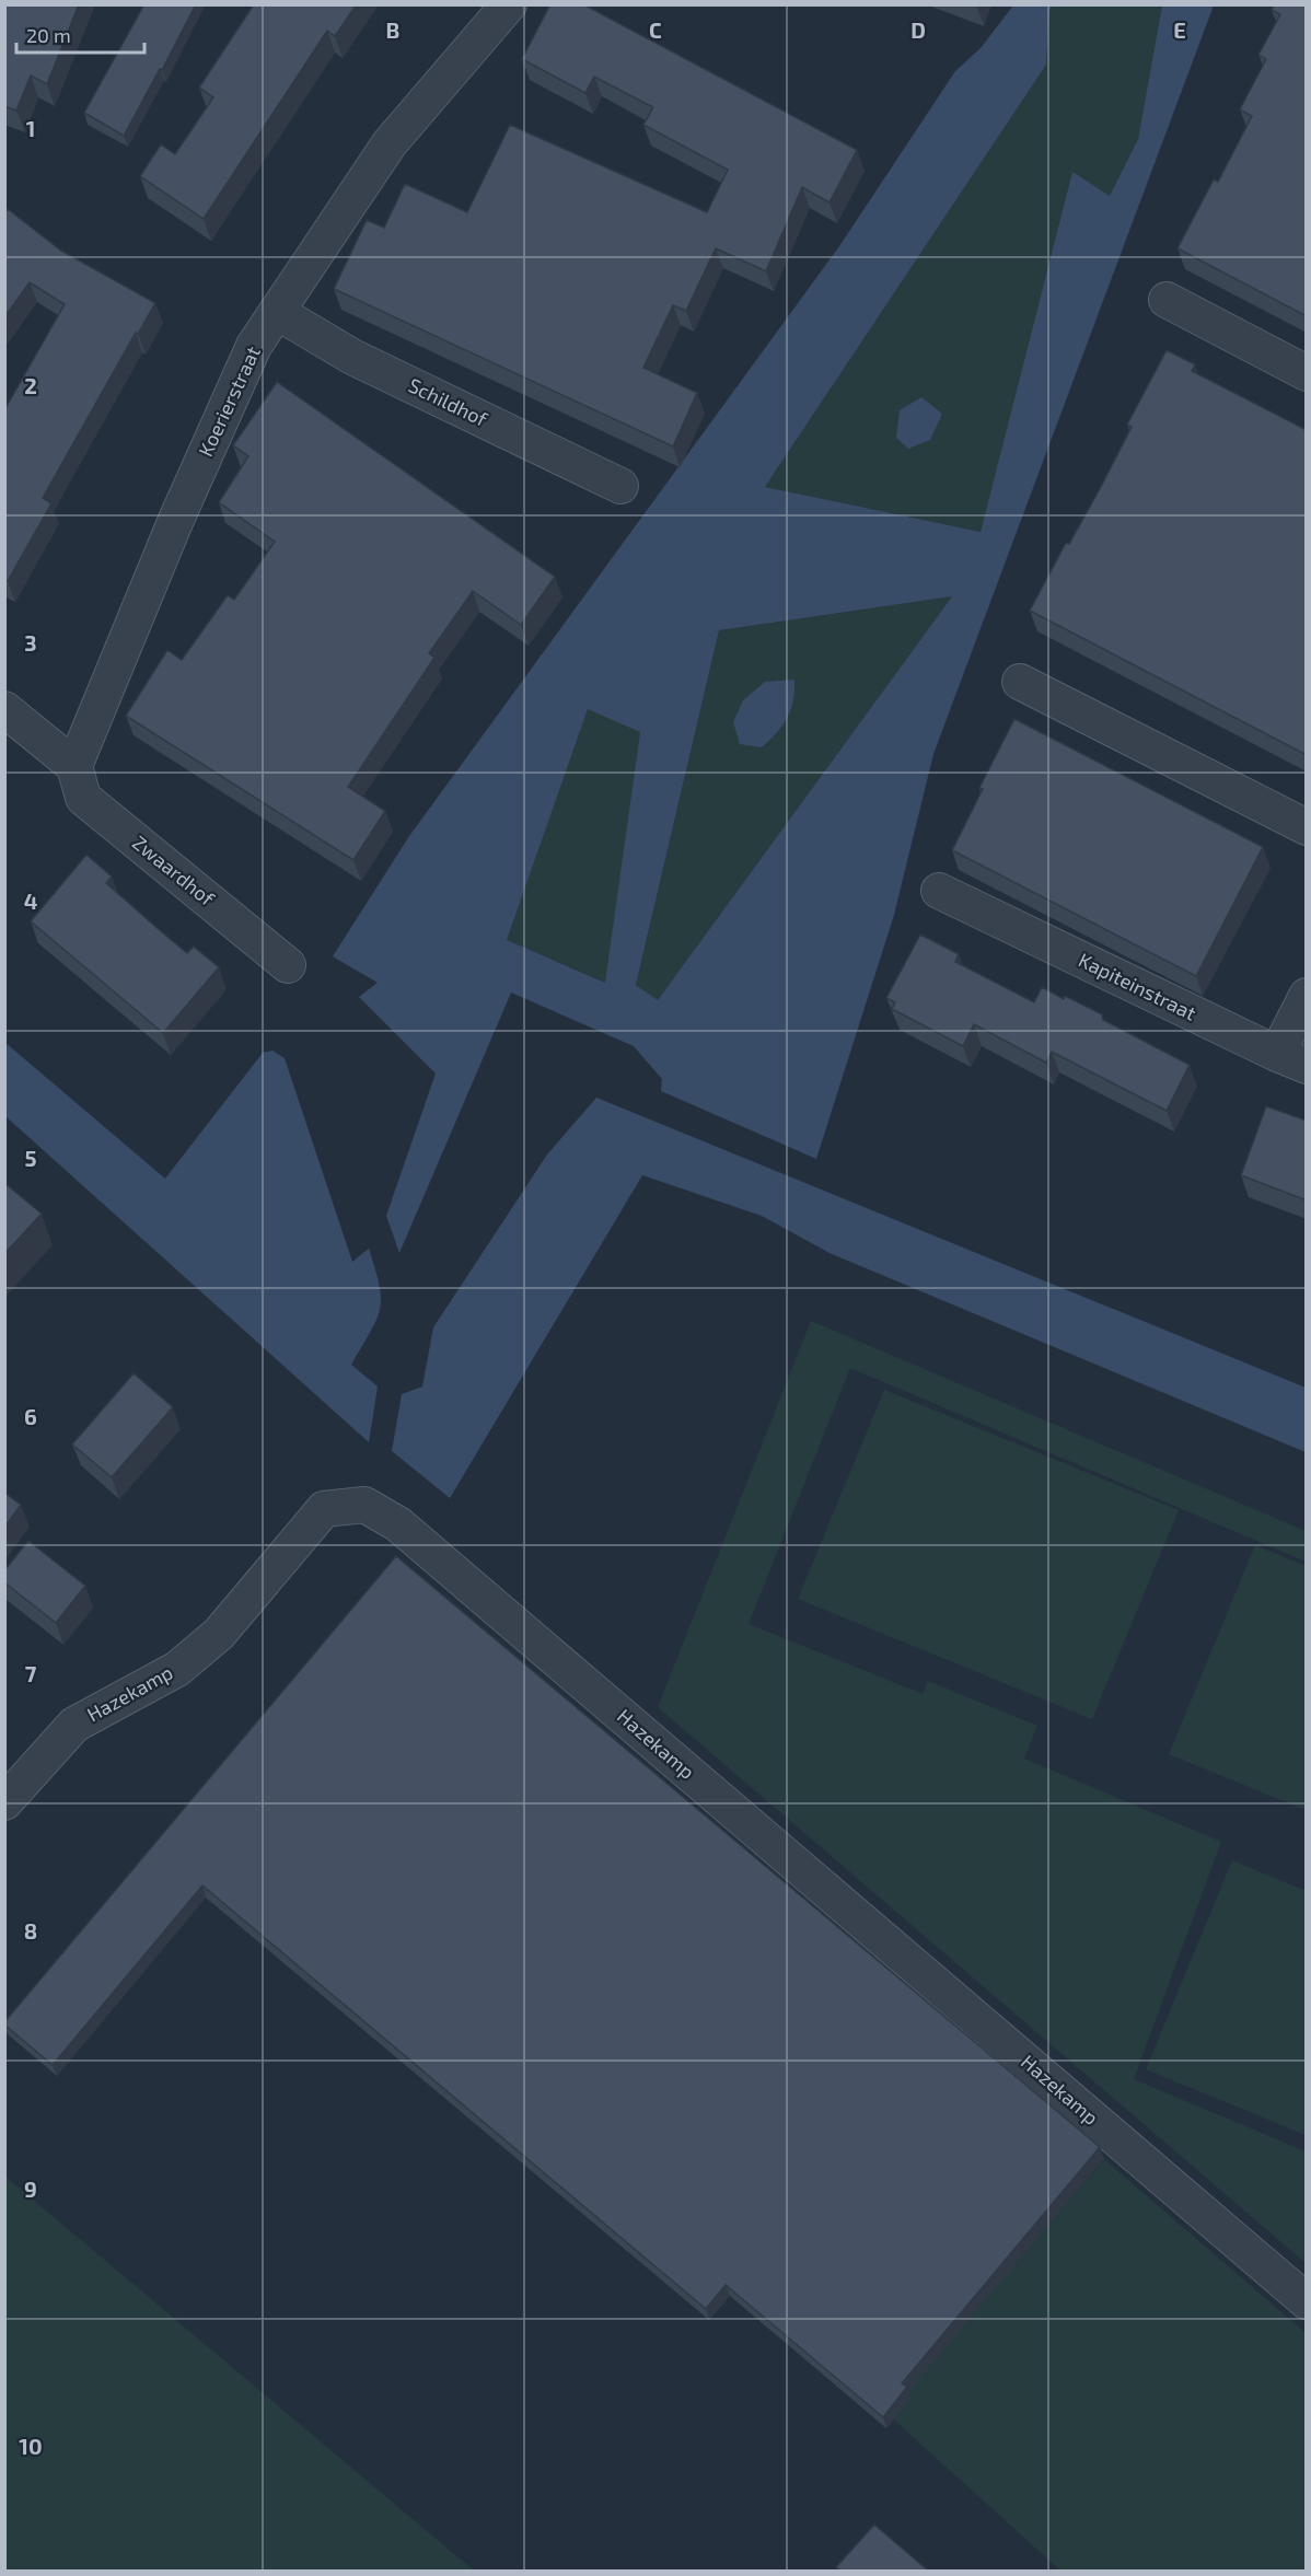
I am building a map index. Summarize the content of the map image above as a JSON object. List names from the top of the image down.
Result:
{
  "streets": {
    "street": [
      "Koerierstraat",
      "Schildhof",
      "Zwaardhof",
      "Kapiteinstraat",
      "Hazekamp"
    ]
  },
  "crossings": [
    ["Koerierstraat", "Schildhof"],
    ["Koerierstraat", "Zwaardhof"]
  ],
  "scale_bar": "20 m",
  "grid": {
    "columns": [
      "B",
      "C",
      "D",
      "E"
    ],
    "rows": [
      "1",
      "2",
      "3",
      "4",
      "5",
      "6",
      "7",
      "8",
      "9",
      "10"
    ]
  }
}
